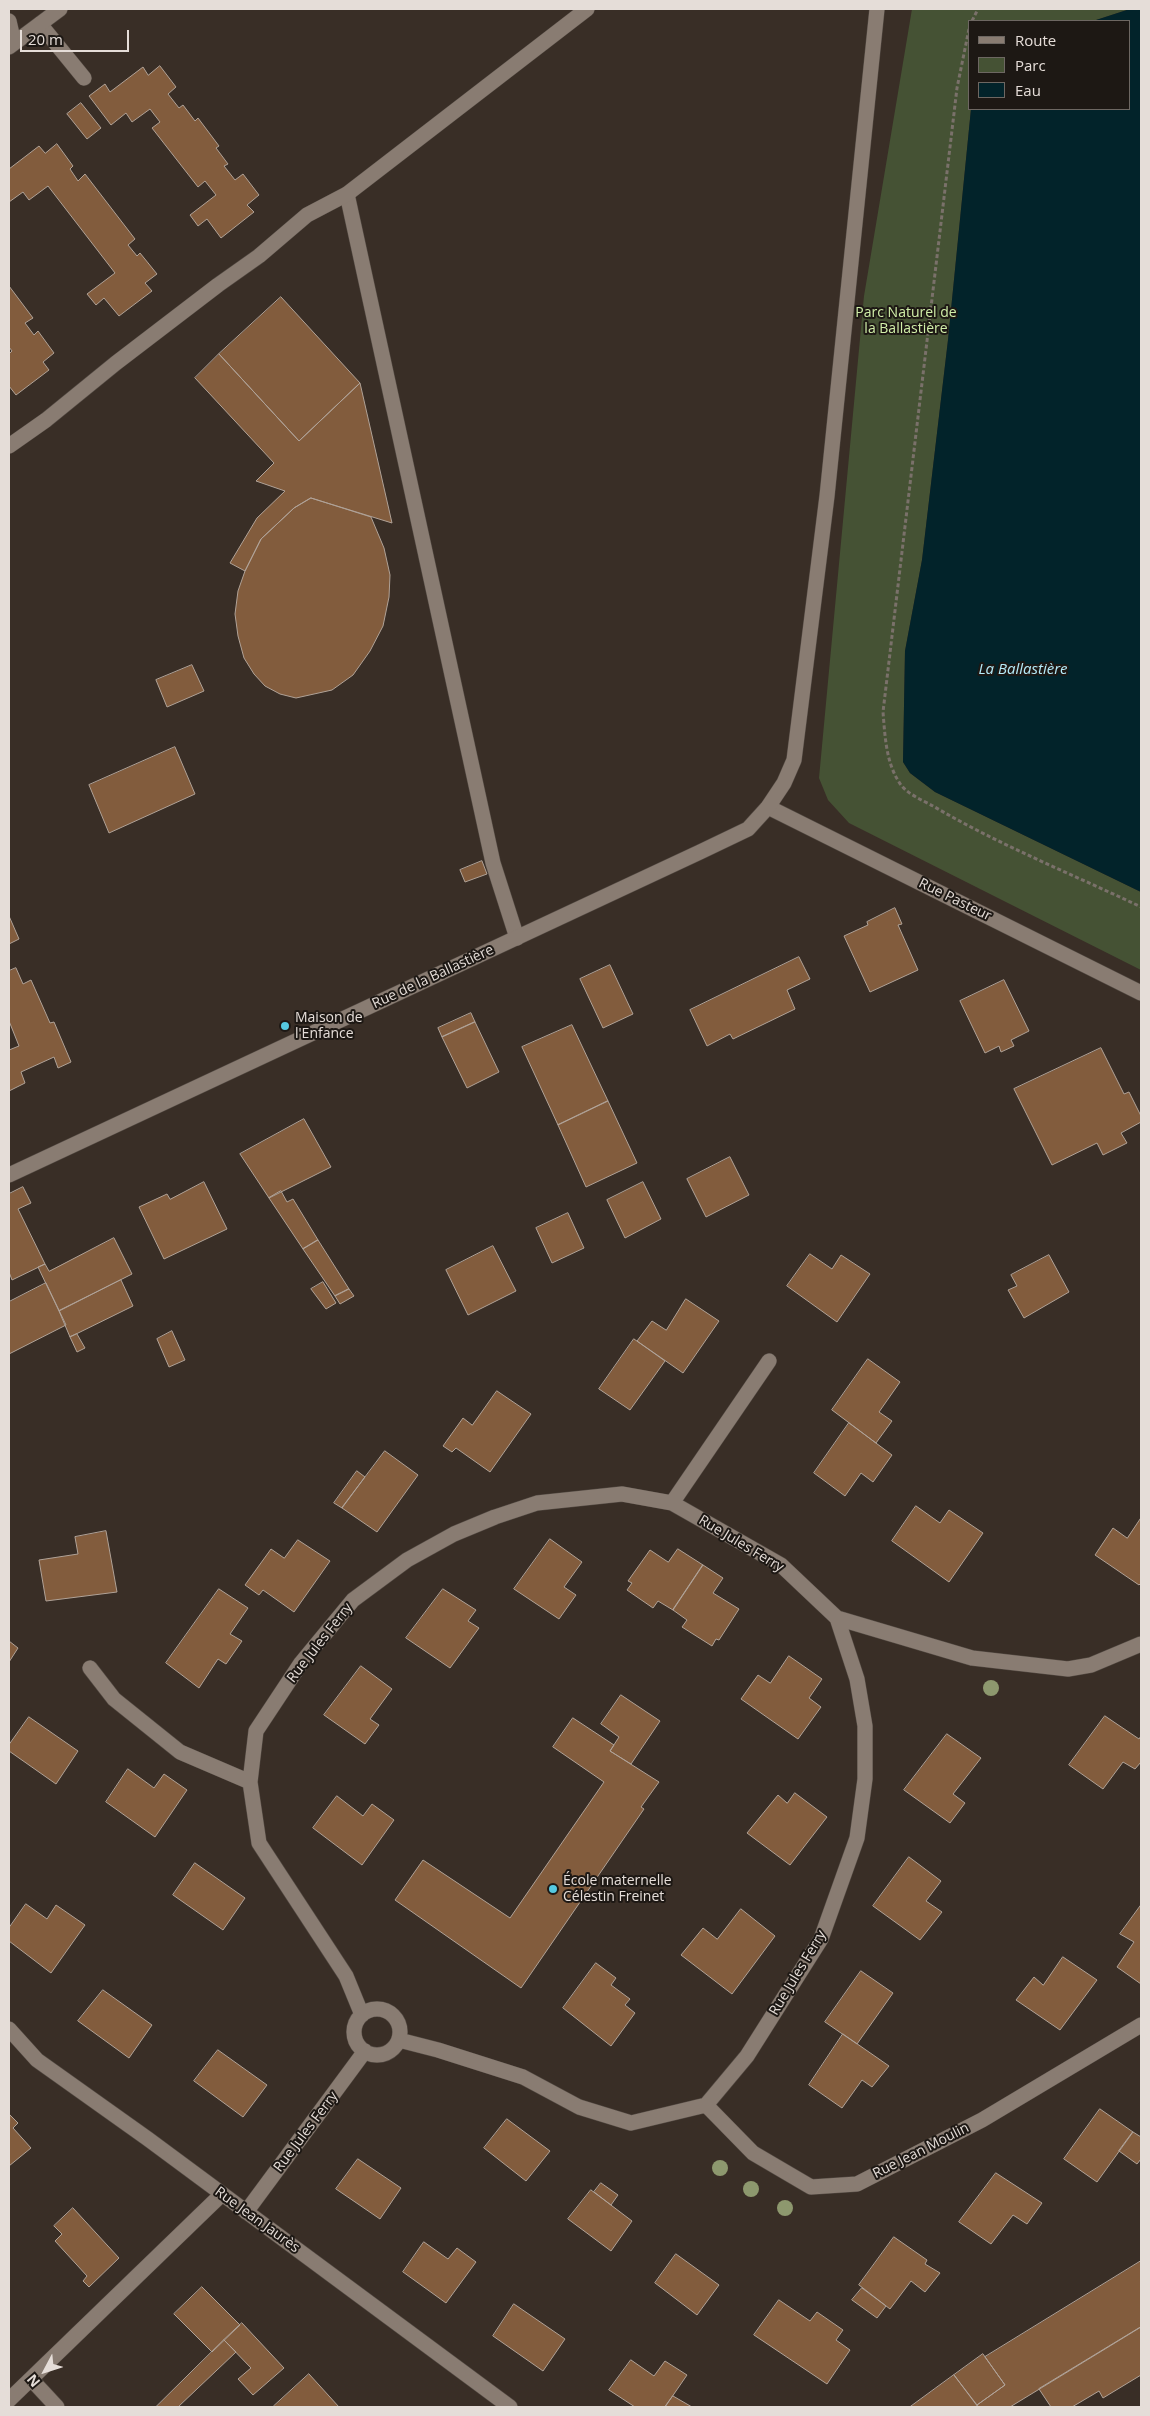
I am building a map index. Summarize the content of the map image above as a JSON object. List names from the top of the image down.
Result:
{
  "streets": {
    "street": [
      "Rue Pasteur",
      "Rue de la Ballastière",
      "Rue Jules Ferry",
      "Rue Jean Moulin",
      "Rue Jean Jaurès"
    ]
  },
  "crossings": [
    ["Rue Pasteur", "Rue de la Ballastière"],
    ["Rue Jules Ferry", "Rue Jean Moulin"],
    ["Rue Jules Ferry", "Rue Jean Jaurès"]
  ],
  "water": ["La Ballastière"],
  "parks": ["Parc Naturel de la Ballastière"],
  "places": ["Maison de l'Enfance", "École maternelle Célestin Freinet"],
  "legend": ["Route", "Parc", "Eau"],
  "scale_bar": "20 m",
  "north": "bottom left"
}
